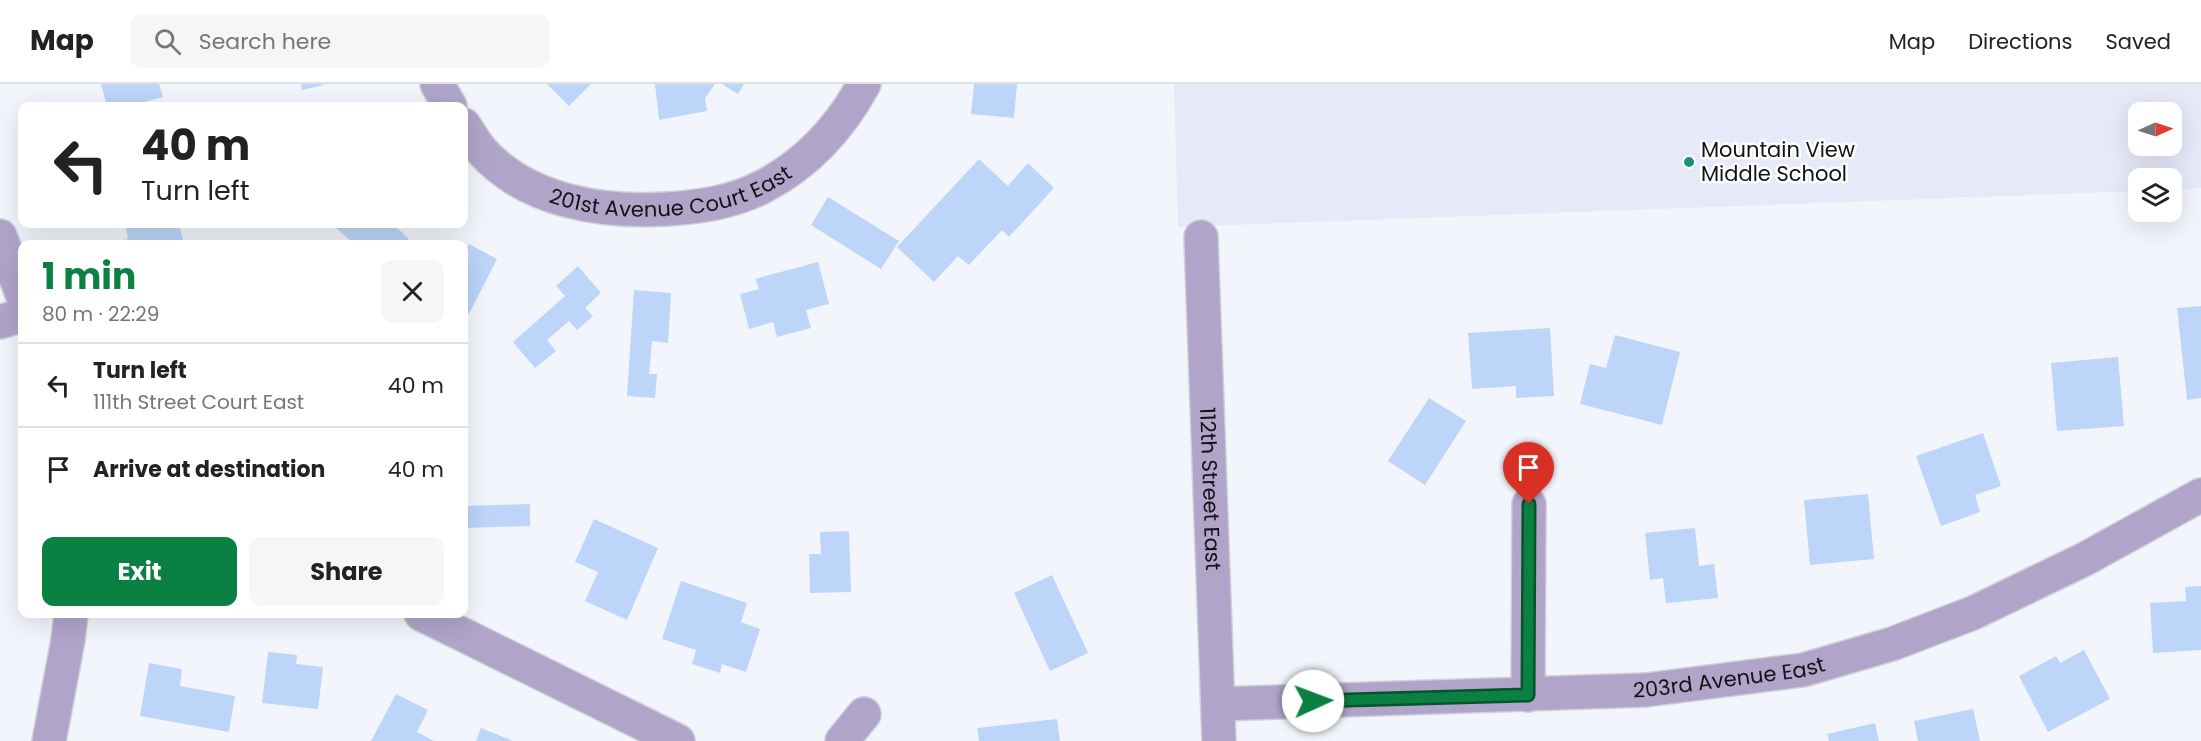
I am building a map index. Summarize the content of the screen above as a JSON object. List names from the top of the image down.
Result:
{
  "streets": {
    "street": ["201st Avenue Court East", "112th Street East", "203rd Avenue East"]
  },
  "crossings": [
    ["112th Street East", "203rd Avenue East"]
  ],
  "places": ["Mountain View Middle School"],
  "north": "right",
  "page": {
    "header": "Map",
    "search": "Search here",
    "nav": ["Map", "Directions", "Saved"],
    "turn": ["40 m", "Turn left"],
    "heading": ["1 min", "80 m · 22:29"],
    "list": [
      {
        "name": "Turn left",
        "note": "111th Street Court East",
        "value": "40 m"
      },
      {
        "name": "Arrive at destination",
        "value": "40 m"
      }
    ],
    "buttons": ["Exit", "Share"]
  }
}
